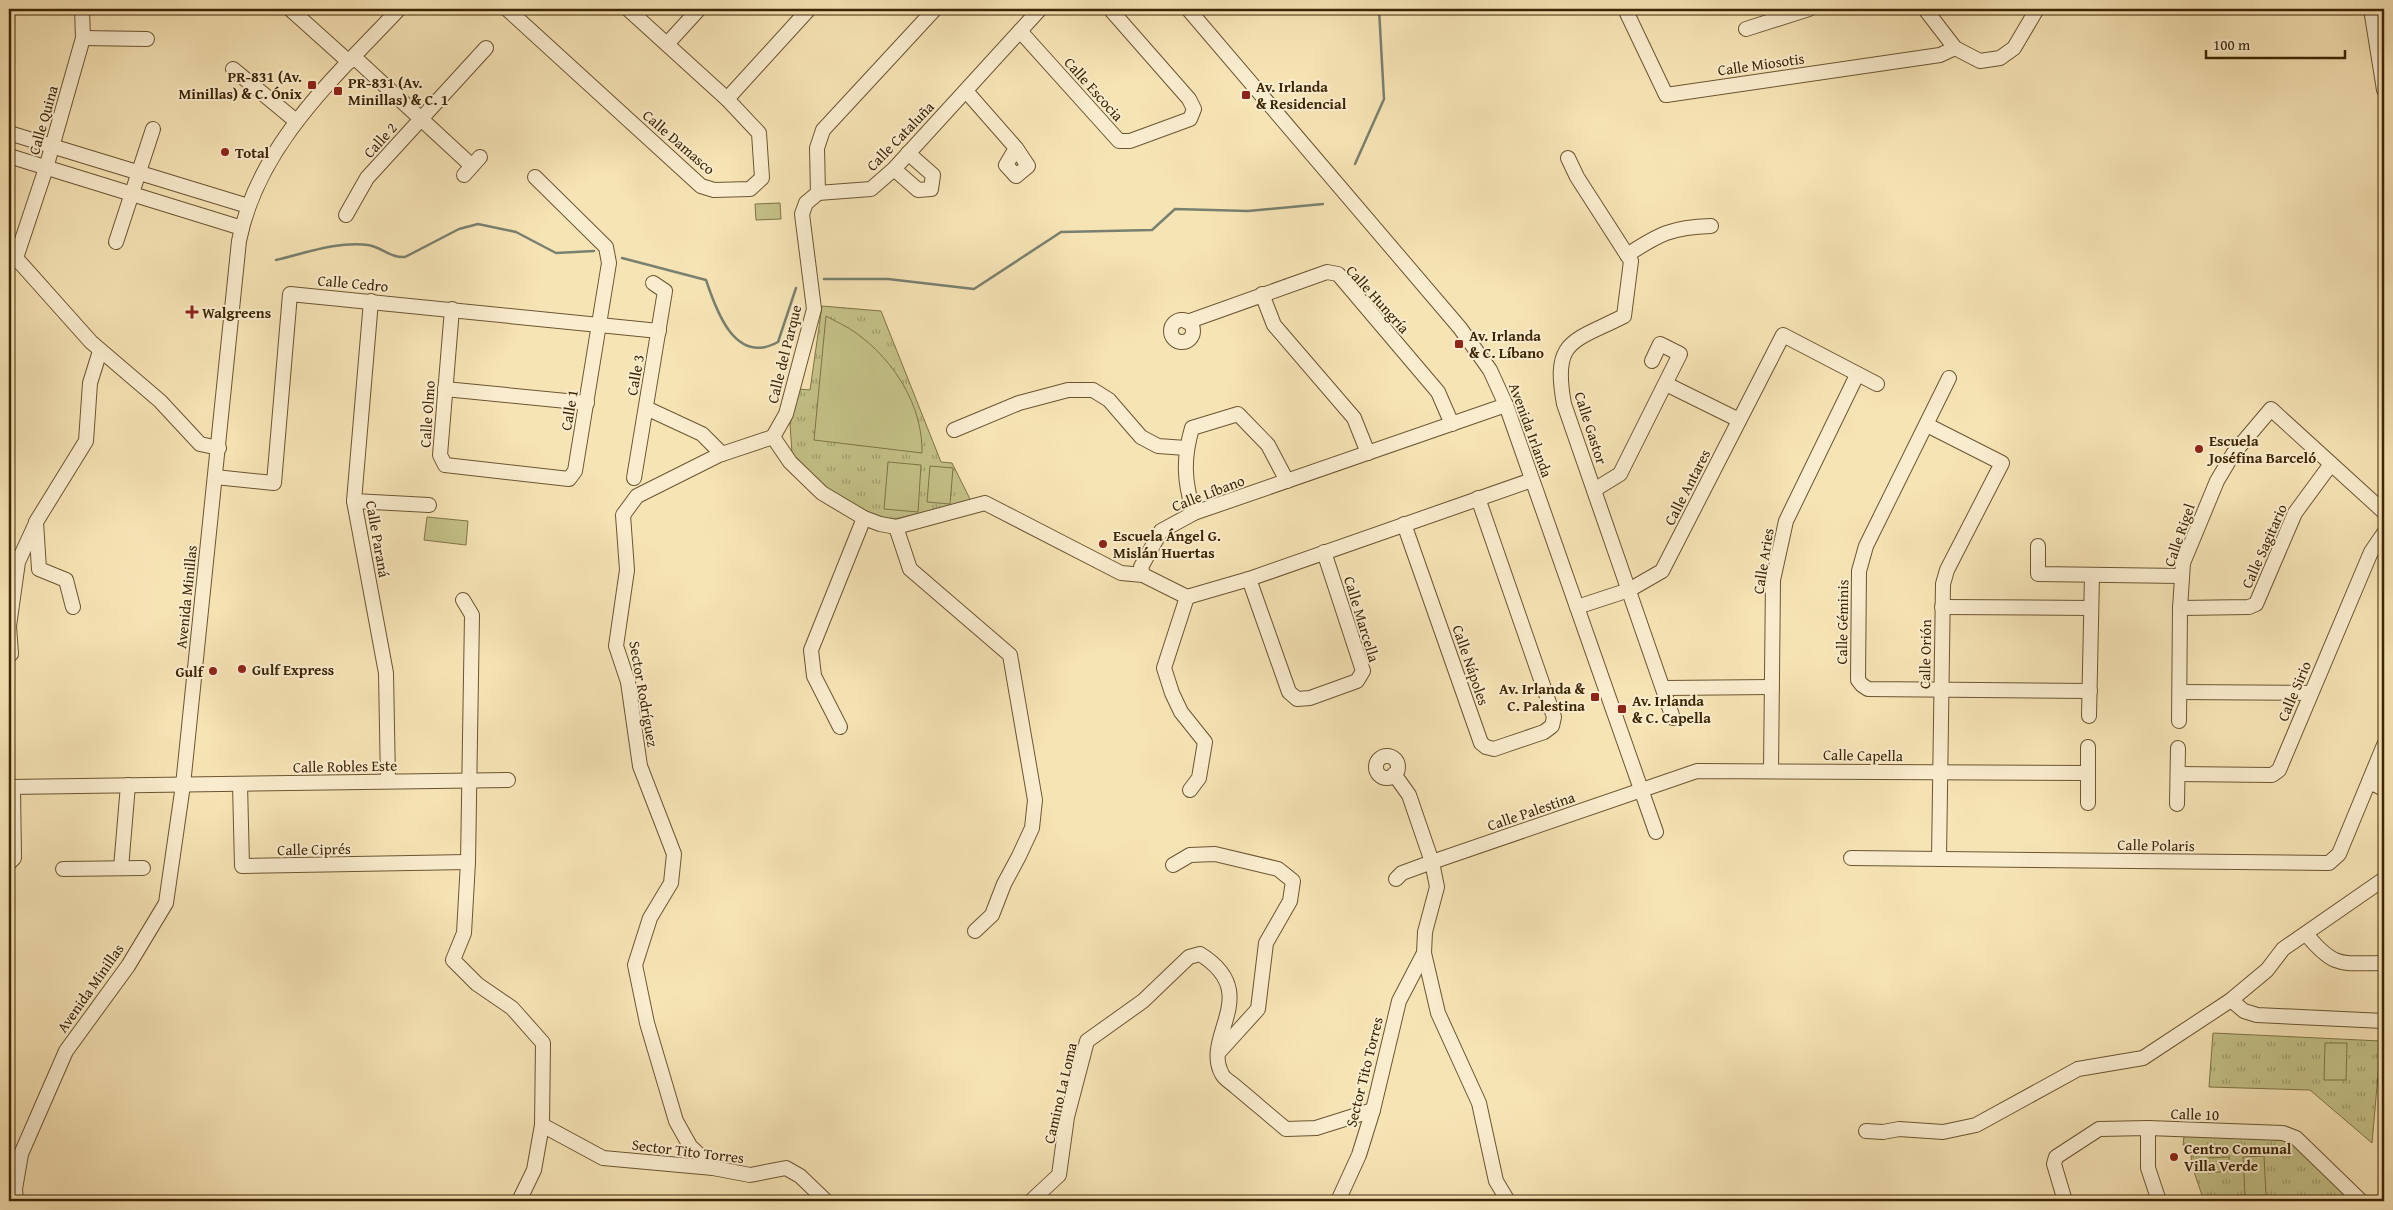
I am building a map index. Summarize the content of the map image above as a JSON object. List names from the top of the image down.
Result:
{
  "streets": {
    "street": [
      "Calle Miosotis",
      "Calle Escocia",
      "Calle Quina",
      "Calle Cataluña",
      "Calle 2",
      "Calle Damasco",
      "Calle Cedro",
      "Calle Hungría",
      "Calle del Parque",
      "Calle 3",
      "Calle 1",
      "Calle Olmo",
      "Calle Gastor",
      "Avenida Irlanda",
      "Calle Antares",
      "Calle Líbano",
      "Calle Rigel",
      "Calle Paraná",
      "Calle Sagitario",
      "Calle Aries",
      "Avenida Minillas",
      "Calle Marcella",
      "Calle Géminis",
      "Calle Orión",
      "Calle Nápoles",
      "Calle Sirio",
      "Sector Rodríguez",
      "Calle Capella",
      "Calle Robles Este",
      "Calle Palestina",
      "Calle Polaris",
      "Calle Ciprés",
      "Sector Tito Torres",
      "Camino La Loma",
      "Calle 10"
    ]
  },
  "crossings": [
    ["Calle Escocia", "Calle Cataluña"],
    ["Calle Cataluña", "Calle del Parque"],
    ["Calle Cedro", "Calle 3"],
    ["Calle Cedro", "Calle 1"],
    ["Calle Cedro", "Calle Olmo"],
    ["Calle Cedro", "Calle Paraná"],
    ["Calle Cedro", "Avenida Minillas"],
    ["Calle Hungría", "Calle Líbano"],
    ["Calle del Parque", "Sector Rodríguez"],
    ["Calle 1", "Calle Olmo"],
    ["Calle Gastor", "Calle Antares"],
    ["Avenida Irlanda", "Calle Antares"],
    ["Avenida Irlanda", "Calle Líbano"],
    ["Avenida Irlanda", "Calle Capella"],
    ["Avenida Irlanda", "Calle Palestina"],
    ["Calle Antares", "Calle Aries"],
    ["Calle Rigel", "Calle Sagitario"],
    ["Calle Paraná", "Calle Robles Este"],
    ["Calle Aries", "Calle Capella"],
    ["Avenida Minillas", "Calle Robles Este"],
    ["Calle Géminis", "Calle Orión"],
    ["Calle Orión", "Calle Capella"],
    ["Calle Orión", "Calle Polaris"],
    ["Sector Rodríguez", "Sector Tito Torres"],
    ["Calle Capella", "Calle Palestina"],
    ["Calle Robles Este", "Calle Ciprés"]
  ],
  "places": {
    "transit": [
      "PR-831 (Av. Minillas) & C. Ónix",
      "PR-831 (Av. Minillas) & C. 1",
      "Av. Irlanda & Residencial",
      "Av. Irlanda & C. Líbano",
      "Av. Irlanda & C. Palestina",
      "Av. Irlanda & C. Capella"
    ],
    "other": [
      "Total",
      "Escuela Joséfina Barceló",
      "Escuela Ángel G. Mislán Huertas",
      "Gulf Express",
      "Gulf",
      "Centro Comunal Villa Verde"
    ],
    "health": ["Walgreens"]
  },
  "scale_bar": "100 m"
}
